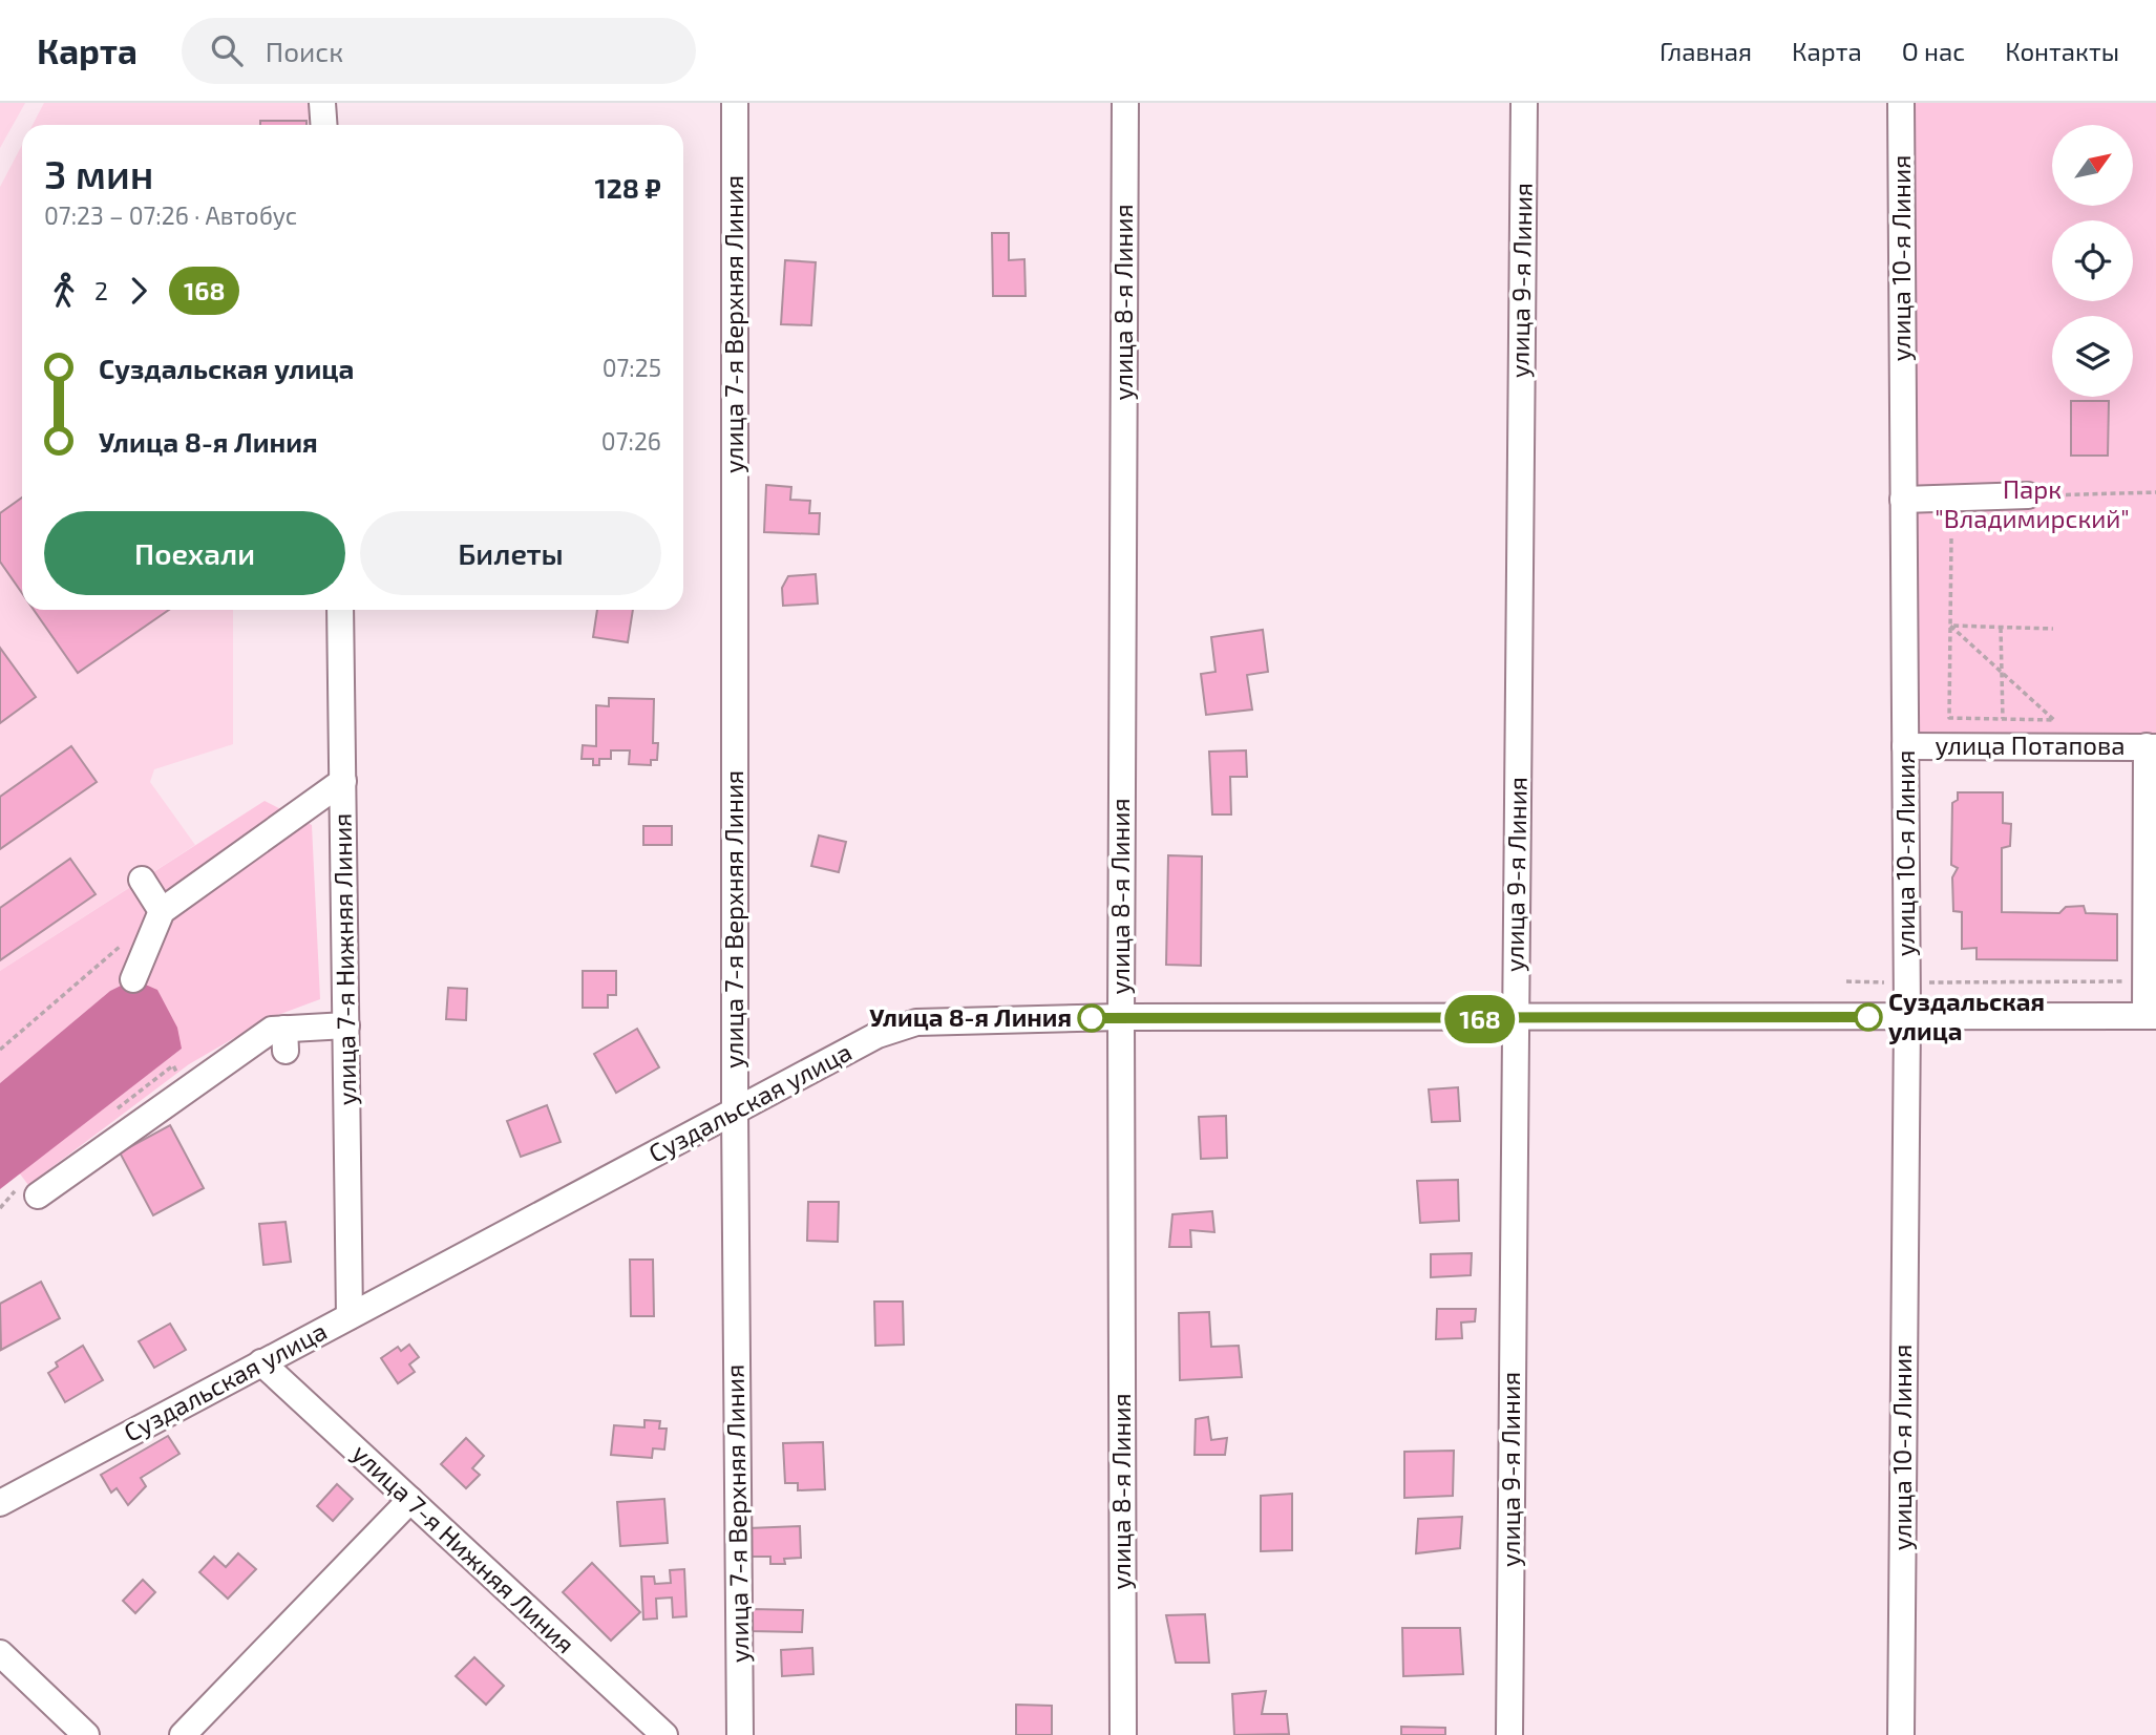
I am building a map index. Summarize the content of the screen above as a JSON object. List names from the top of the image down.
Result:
{
  "streets": {
    "street": [
      "улица 10-я Линия",
      "улица 9-я Линия",
      "улица 8-я Линия",
      "улица 7-я Верхняя Линия",
      "улица Потапова",
      "улица 7-я Нижняя Линия",
      "Суздальская улица"
    ]
  },
  "crossings": [
    ["улица 10-я Линия", "улица Потапова"],
    ["улица 10-я Линия", "Суздальская улица"],
    ["улица 9-я Линия", "Суздальская улица"],
    ["улица 8-я Линия", "Суздальская улица"],
    ["улица 7-я Верхняя Линия", "Суздальская улица"],
    ["улица 7-я Нижняя Линия", "Суздальская улица"]
  ],
  "parks": ["Парк \"Владимирский\""],
  "places": ["Суздальская улица", "Улица 8-я Линия"],
  "lines": ["bus line 168"],
  "north": "top right",
  "page": {
    "header": "Карта",
    "search": "Поиск",
    "nav": [
      "Главная",
      "Карта",
      "О нас",
      "Контакты"
    ],
    "on_map": "168",
    "heading": ["3 мин", "07:23 – 07:26 · Автобус", "128 ₽"],
    "legs": ["2", "168"],
    "list": [
      {
        "name": "Суздальская улица",
        "value": "07:25"
      },
      {
        "name": "Улица 8-я Линия",
        "value": "07:26"
      }
    ],
    "buttons": ["Поехали", "Билеты"]
  }
}
